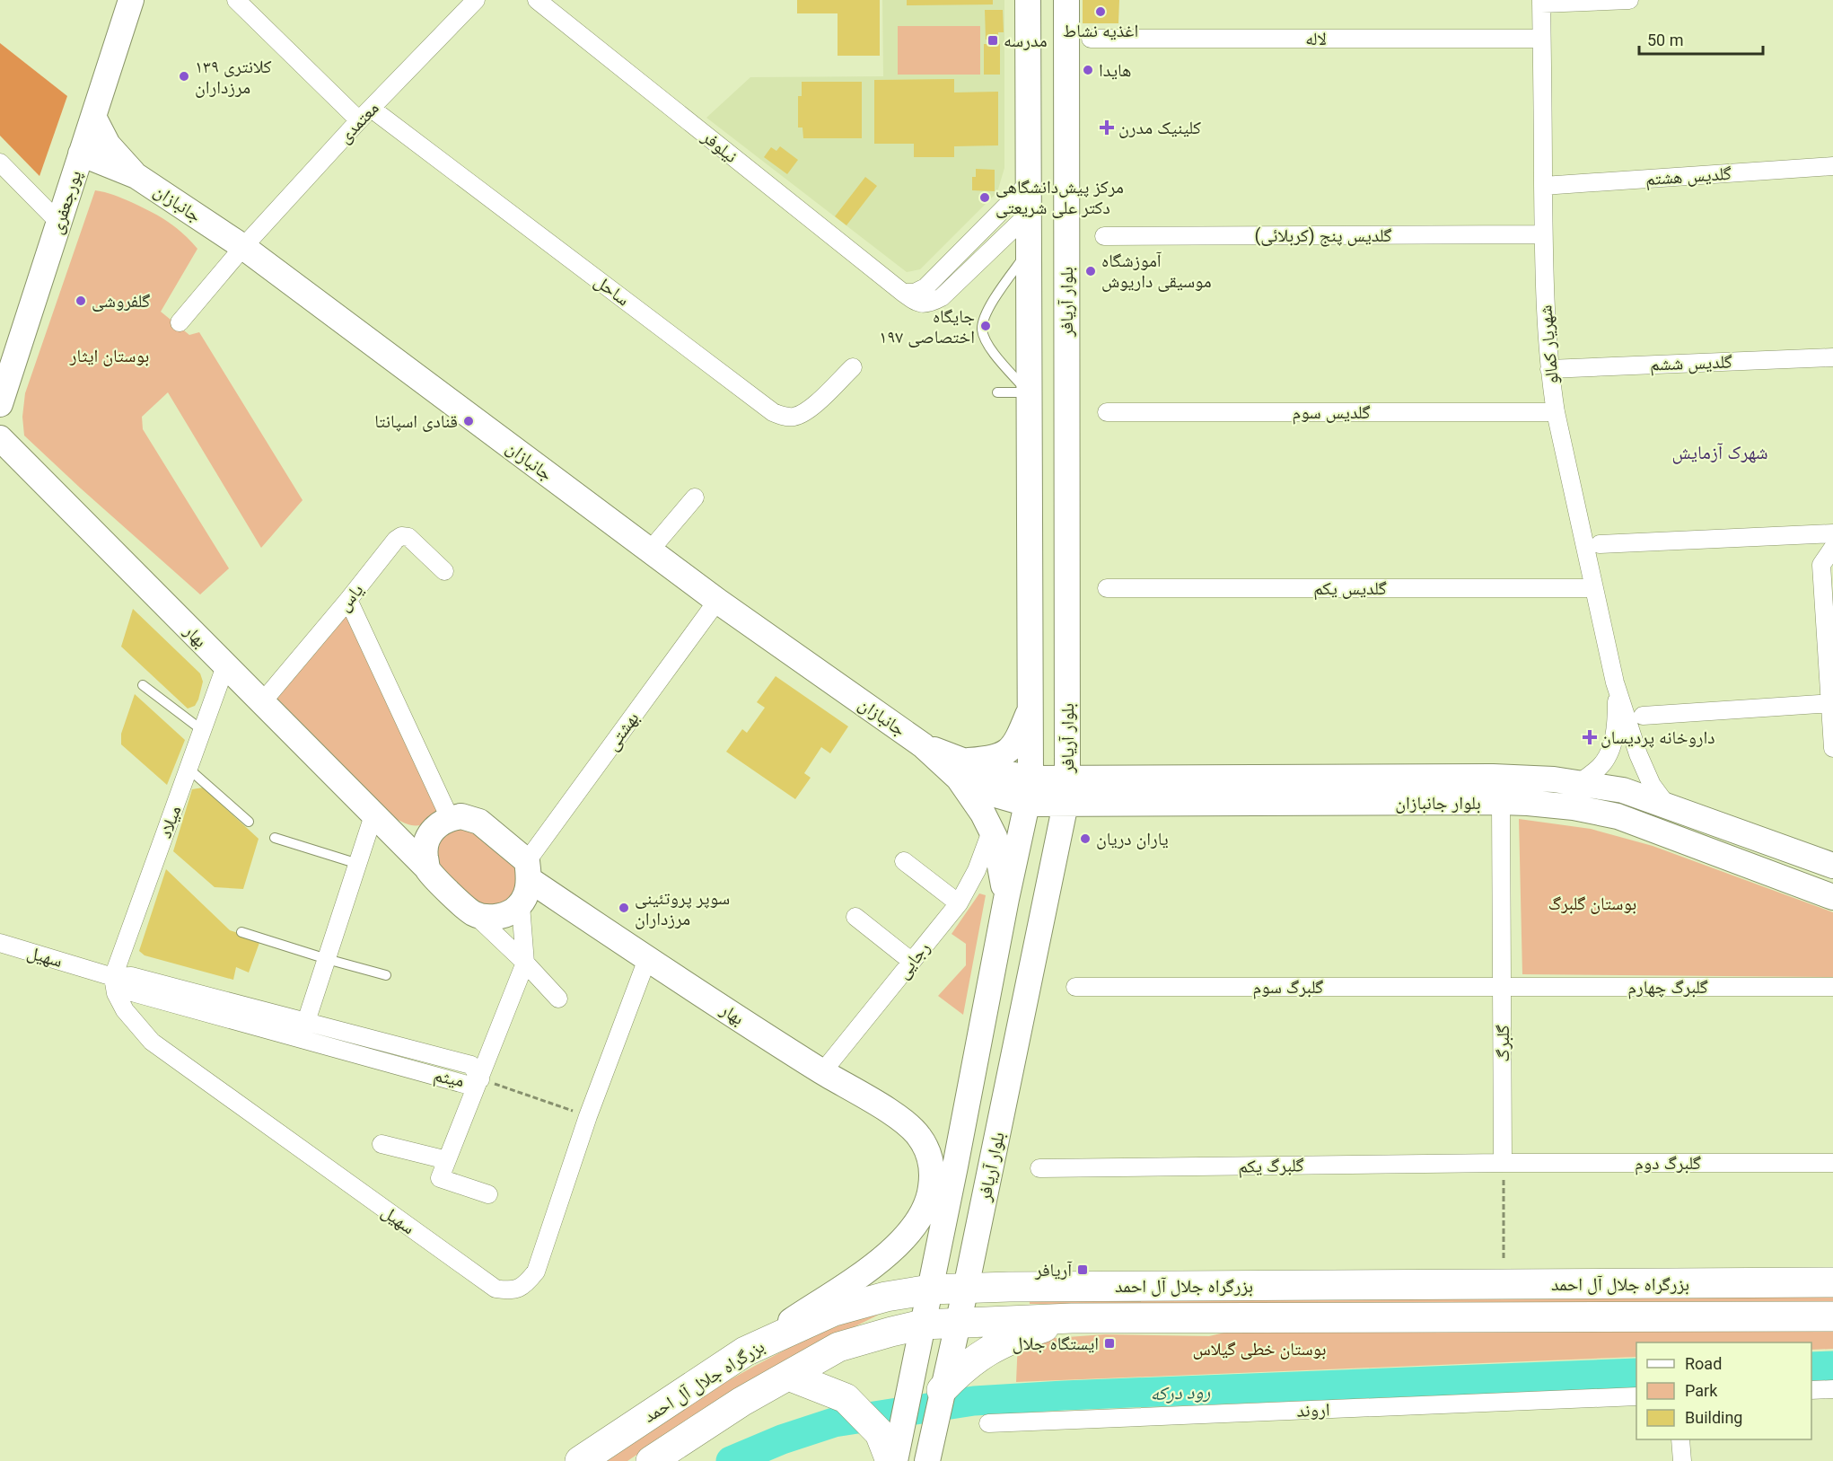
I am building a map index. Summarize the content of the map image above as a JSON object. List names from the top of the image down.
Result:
{
  "streets": {
    "highway": ["بزرگراه جلال آل احمد"],
    "main road": [
      "پورجعفری",
      "جانبازان",
      "بلوار آریافر",
      "بهار",
      "بلوار جانبازان"
    ],
    "street": [
      "لاله",
      "معتمدی",
      "نیلوفر",
      "گلدیس هشتم",
      "گلدیس پنج (کربلائی)",
      "ساحل",
      "شهریار کمالو",
      "گلدیس ششم",
      "گلدیس سوم",
      "گلدیس یکم",
      "یاس",
      "بهشتی",
      "میلاد",
      "سهیل",
      "رجایی",
      "گلبرگ سوم",
      "گلبرگ چهارم",
      "گلبرگ",
      "میثم",
      "گلبرگ دوم",
      "گلبرگ یکم",
      "اروند"
    ]
  },
  "crossings": [
    ["لاله", "شهریار کمالو"],
    ["معتمدی", "جانبازان"],
    ["معتمدی", "ساحل"],
    ["نیلوفر", "بلوار آریافر"],
    ["گلدیس هشتم", "شهریار کمالو"],
    ["پورجعفری", "جانبازان"],
    ["جانبازان", "بلوار آریافر"],
    ["جانبازان", "بهشتی"],
    ["جانبازان", "بلوار جانبازان"],
    ["گلدیس پنج (کربلائی)", "شهریار کمالو"],
    ["بلوار آریافر", "بلوار جانبازان"],
    ["بلوار آریافر", "بزرگراه جلال آل احمد"],
    ["شهریار کمالو", "گلدیس ششم"],
    ["شهریار کمالو", "گلدیس سوم"],
    ["شهریار کمالو", "گلدیس یکم"],
    ["یاس", "بهار"],
    ["بهار", "بهشتی"],
    ["بهار", "میلاد"],
    ["بهار", "سهیل"],
    ["بهار", "رجایی"],
    ["بهار", "بزرگراه جلال آل احمد"],
    ["بلوار جانبازان", "گلبرگ"],
    ["میلاد", "سهیل"],
    ["میلاد", "میثم"],
    ["سهیل", "میثم"],
    ["گلبرگ سوم", "گلبرگ چهارم"],
    ["گلبرگ سوم", "گلبرگ"],
    ["گلبرگ چهارم", "گلبرگ"],
    ["گلبرگ", "گلبرگ دوم"],
    ["گلبرگ", "گلبرگ یکم"],
    ["گلبرگ دوم", "گلبرگ یکم"]
  ],
  "districts": ["شهرک آزمایش"],
  "water": ["رود درکه"],
  "parks": ["بوستان ایثار", "بوستان گلبرگ", "بوستان خطی گیلاس"],
  "places": {
    "other": [
      "اغذیه نشاط",
      "هایدا",
      "کلانتری ۱۳۹ مرزداران",
      "مرکز پیش‌دانشگاهی دکتر علی شریعتی",
      "آموزشگاه موسیقی داریوش",
      "گلفروشی",
      "جایگاه اختصاصی ۱۹۷",
      "قنادی اسپانتا",
      "یاران دریان",
      "سوپر پروتئینی مرزداران"
    ],
    "transit": ["مدرسه", "آریافر", "ایستگاه جلال"],
    "health": ["کلینیک مدرن", "داروخانه پردیسان"]
  },
  "legend": ["Road", "Park", "Building"],
  "scale_bar": "50 m"
}
